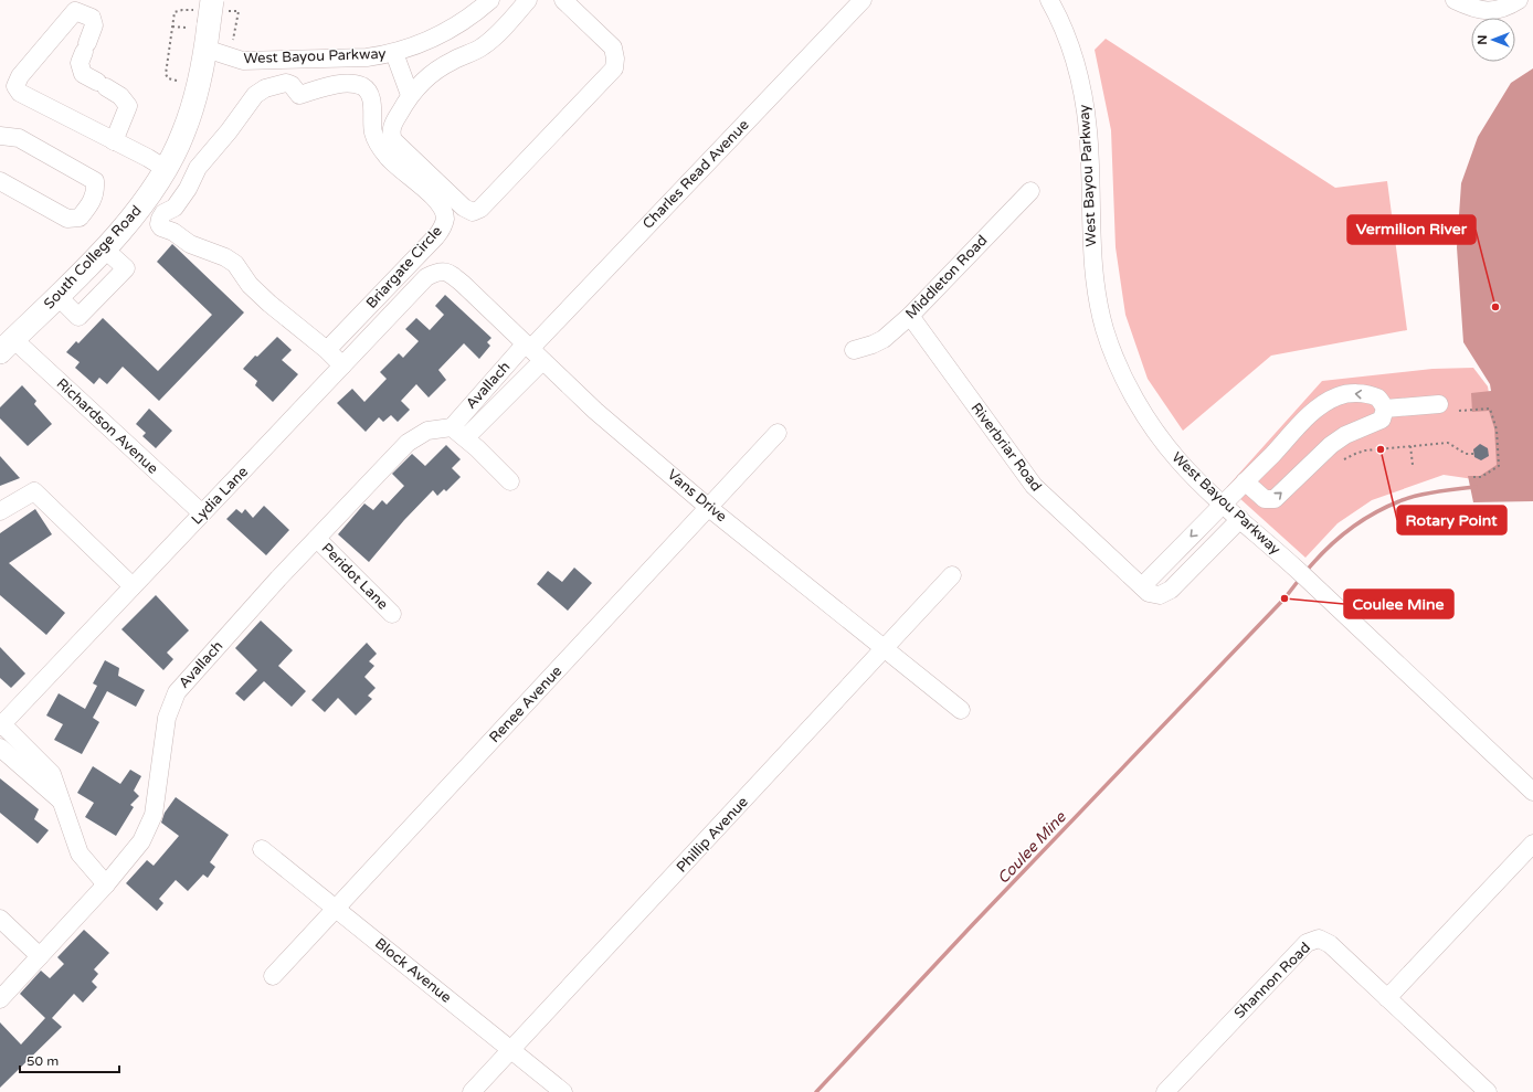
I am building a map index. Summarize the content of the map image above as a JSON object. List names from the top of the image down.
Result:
{
  "streets": {
    "main road": ["South College Road"],
    "street": [
      "West Bayou Parkway",
      "Charles Read Avenue",
      "Briargate Circle",
      "Middleton Road",
      "Avallach",
      "Richardson Avenue",
      "Riverbriar Road",
      "Lydia Lane",
      "Vans Drive",
      "Peridot Lane",
      "Renee Avenue",
      "Phillip Avenue",
      "Block Avenue",
      "Shannon Road"
    ]
  },
  "crossings": [
    ["West Bayou Parkway", "South College Road"],
    ["West Bayou Parkway", "Riverbriar Road"],
    ["Charles Read Avenue", "Avallach"],
    ["Charles Read Avenue", "Vans Drive"],
    ["South College Road", "Richardson Avenue"],
    ["Briargate Circle", "Lydia Lane"],
    ["Middleton Road", "Riverbriar Road"],
    ["Avallach", "Vans Drive"],
    ["Avallach", "Peridot Lane"],
    ["Richardson Avenue", "Lydia Lane"],
    ["Lydia Lane", "Vans Drive"],
    ["Vans Drive", "Renee Avenue"],
    ["Vans Drive", "Phillip Avenue"],
    ["Renee Avenue", "Block Avenue"],
    ["Phillip Avenue", "Block Avenue"]
  ],
  "water": ["Coulee Mine"],
  "places": ["Vermilion River", "Rotary Point", "Coulee Mine"],
  "scale_bar": "50 m",
  "north": "left"
}
